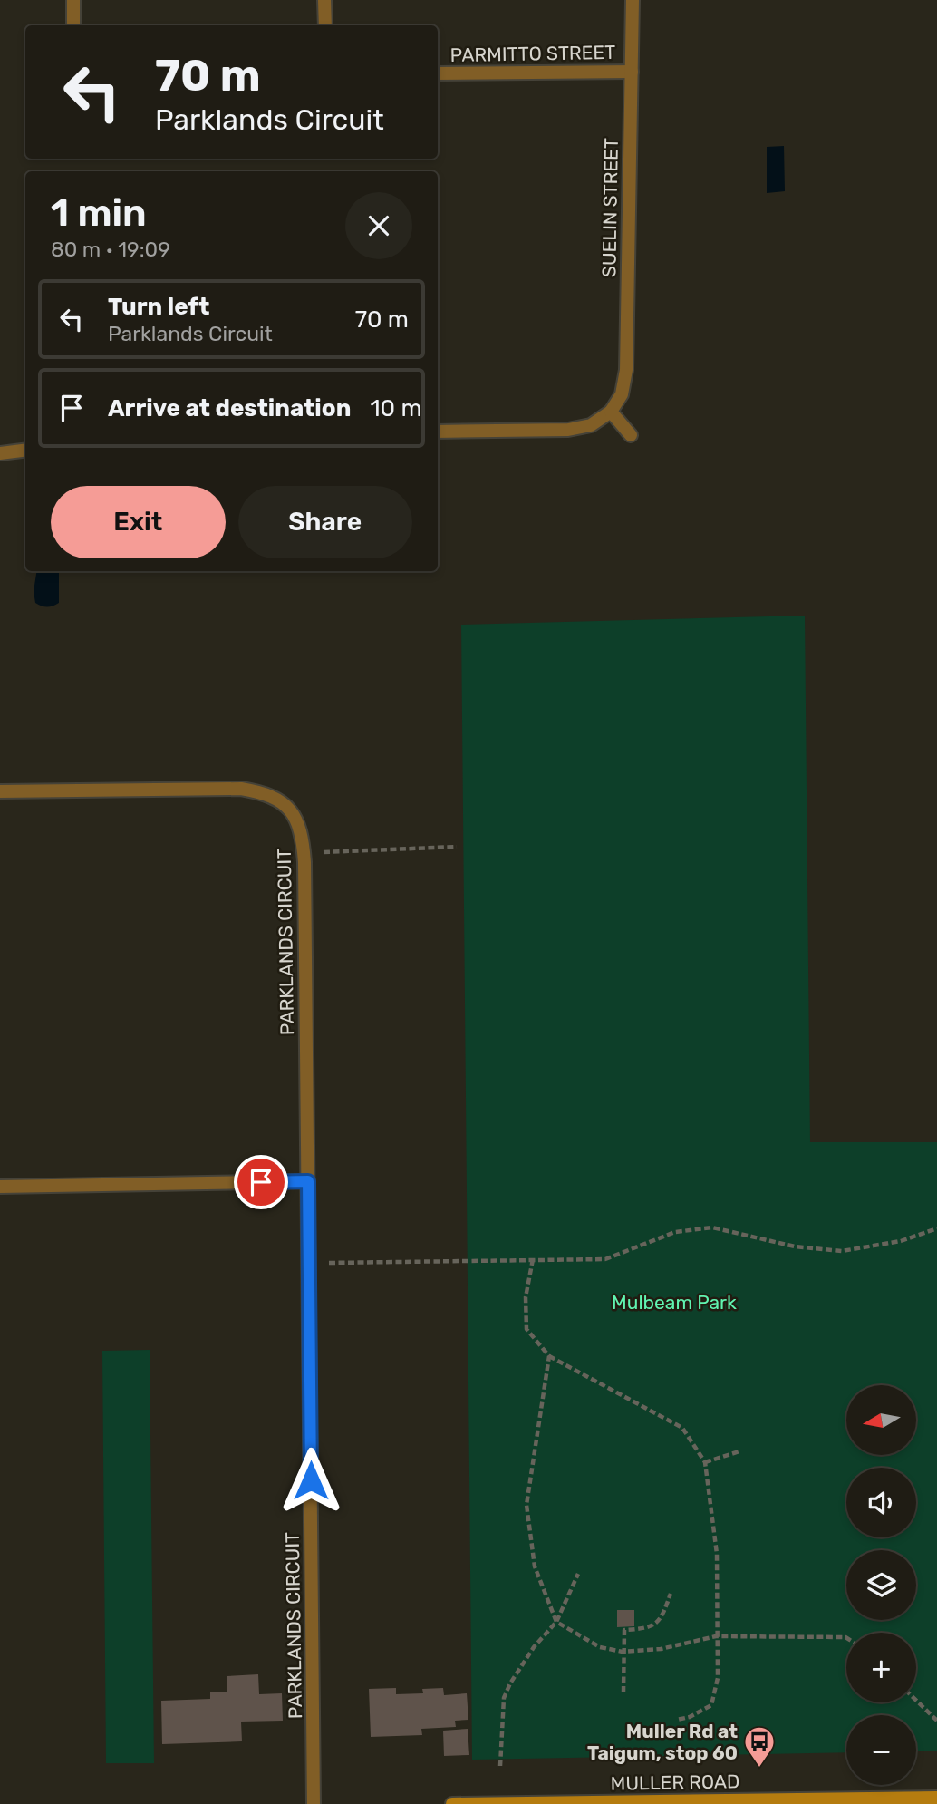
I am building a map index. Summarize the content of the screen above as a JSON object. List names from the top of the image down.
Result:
{
  "streets": {
    "street": [
      "PARMITTO STREET",
      "SUELIN STREET",
      "PARKLANDS CIRCUIT",
      "MULLER ROAD"
    ]
  },
  "crossings": [
    ["PARMITTO STREET", "SUELIN STREET"]
  ],
  "parks": ["Mulbeam Park"],
  "places": {
    "bus stop": ["Muller Rd at Taigum, stop 60"]
  },
  "north": "left",
  "page": {
    "turn": ["70 m", "Parklands Circuit"],
    "heading": ["1 min", "80 m · 19:09"],
    "list": [
      {
        "name": "Turn left",
        "note": "Parklands Circuit",
        "value": "70 m"
      },
      {
        "name": "Arrive at destination",
        "value": "10 m"
      }
    ],
    "buttons": ["Exit", "Share"],
    "map_buttons": ["+", "−"]
  }
}
